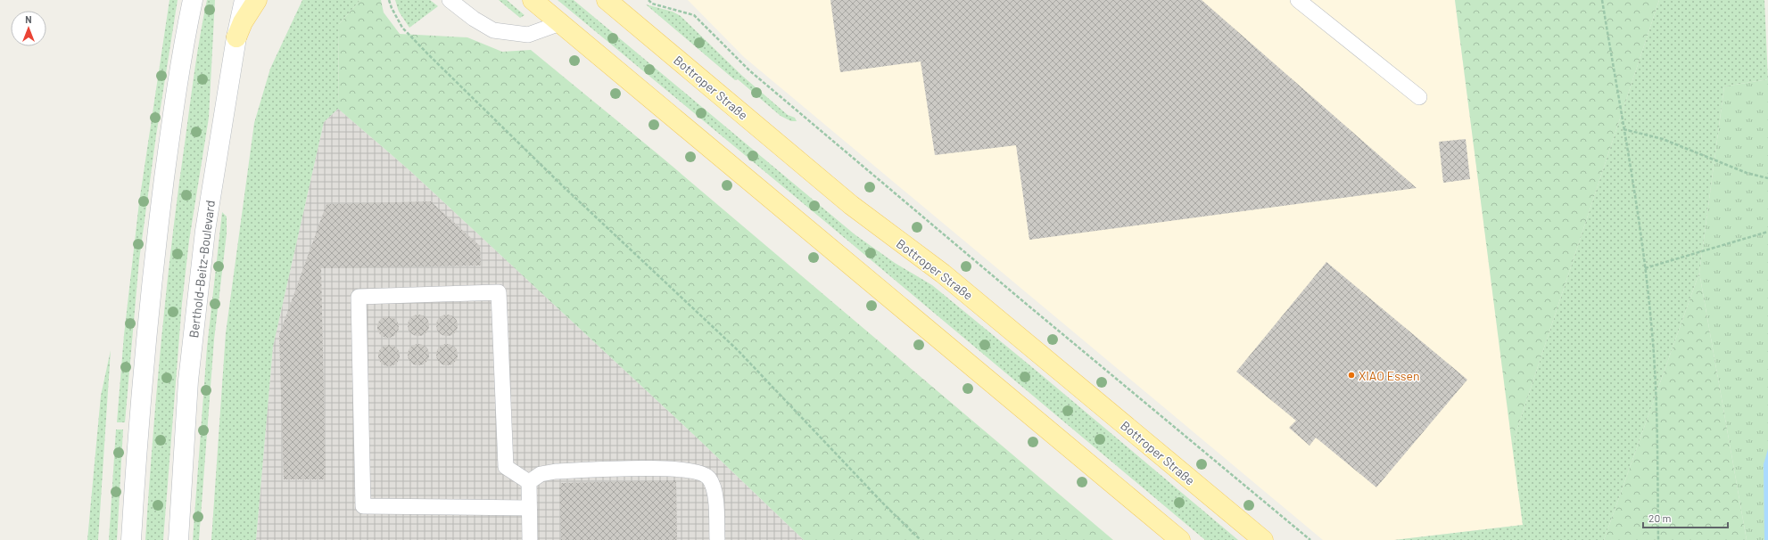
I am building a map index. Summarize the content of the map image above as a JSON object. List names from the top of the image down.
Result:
{
  "streets": {
    "main road": ["Bottroper Straße", "Berthold-Beitz-Boulevard"]
  },
  "places": ["XIAO Essen"],
  "scale_bar": "20 m",
  "north": "top"
}
